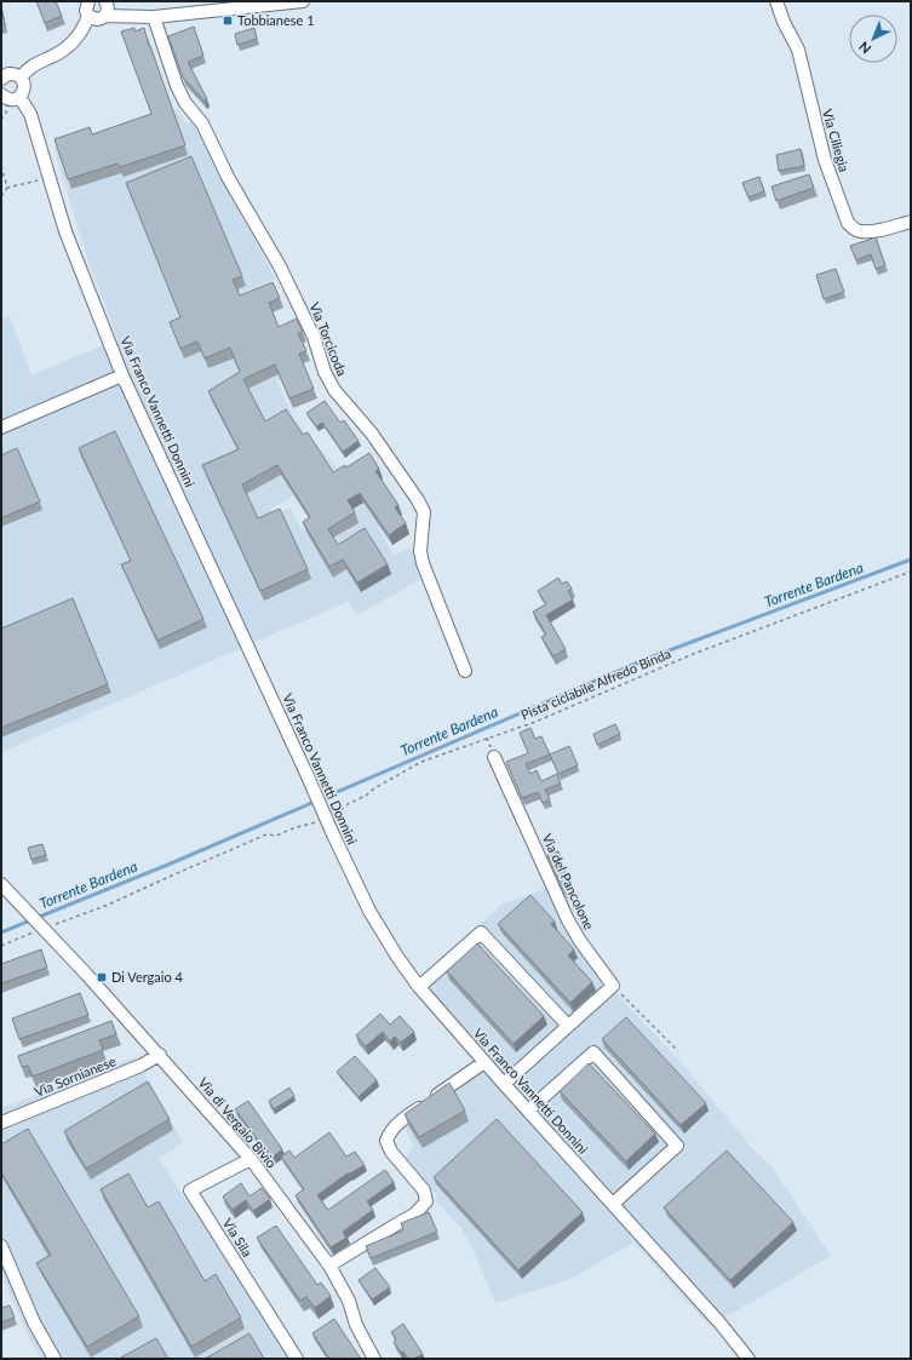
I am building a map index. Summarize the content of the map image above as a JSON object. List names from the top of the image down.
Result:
{
  "streets": {
    "street": [
      "Via Ciliegia",
      "Via Torcicoda",
      "Via Franco Vannetti Donnini",
      "Via del Pancolone",
      "Via Sornianese",
      "Via di Vergaio Bivio",
      "Via Sila"
    ],
    "path": ["Pista ciclabile Alfredo Binda"]
  },
  "crossings": [
    ["Via Sornianese", "Via di Vergaio Bivio"],
    ["Via di Vergaio Bivio", "Via Sila"]
  ],
  "water": ["Torrente Bardena"],
  "places": {
    "transit": ["Tobbianese 1", "Di Vergaio 4"]
  },
  "north": "bottom left"
}
